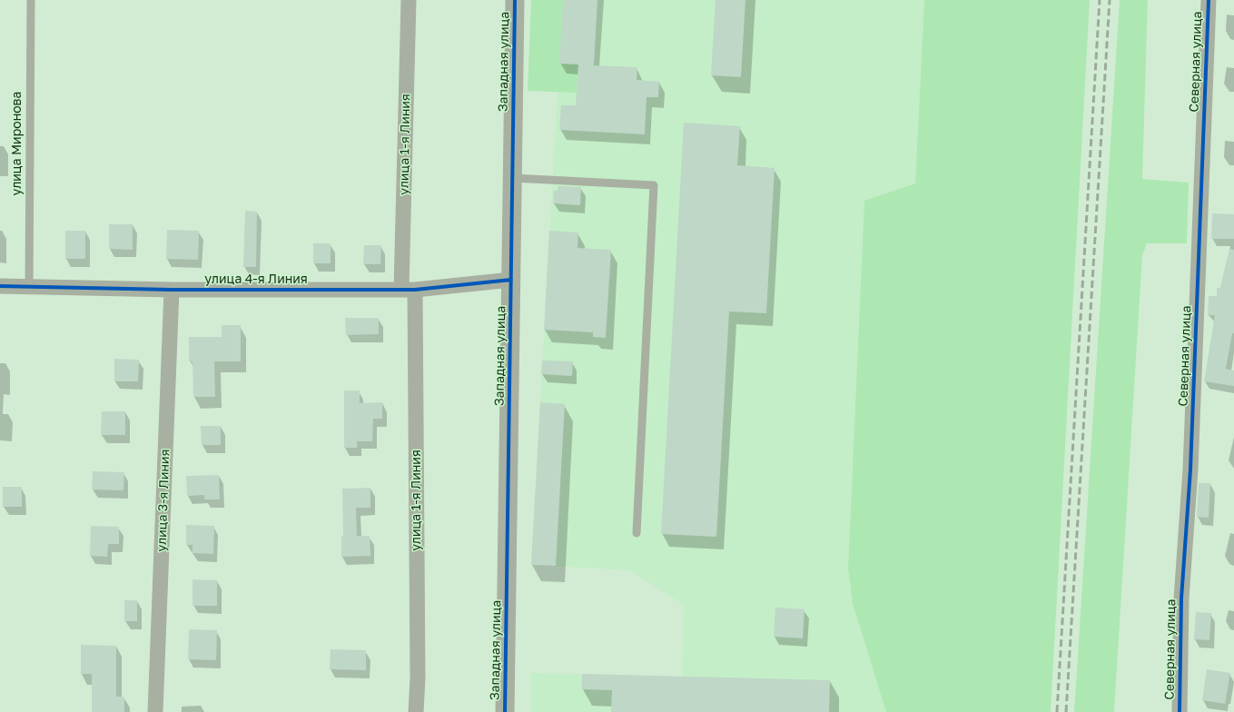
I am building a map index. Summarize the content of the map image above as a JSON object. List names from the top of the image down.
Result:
{
  "streets": {
    "street": [
      "Западная улица",
      "Северная улица",
      "улица 1-я Линия",
      "улица 4-я Линия",
      "улица 3-я Линия"
    ],
    "lane": ["улица Миронова"]
  },
  "crossings": [
    ["Западная улица", "улица 4-я Линия"],
    ["улица Миронова", "улица 4-я Линия"],
    ["улица 1-я Линия", "улица 4-я Линия"],
    ["улица 4-я Линия", "улица 3-я Линия"]
  ]
}
